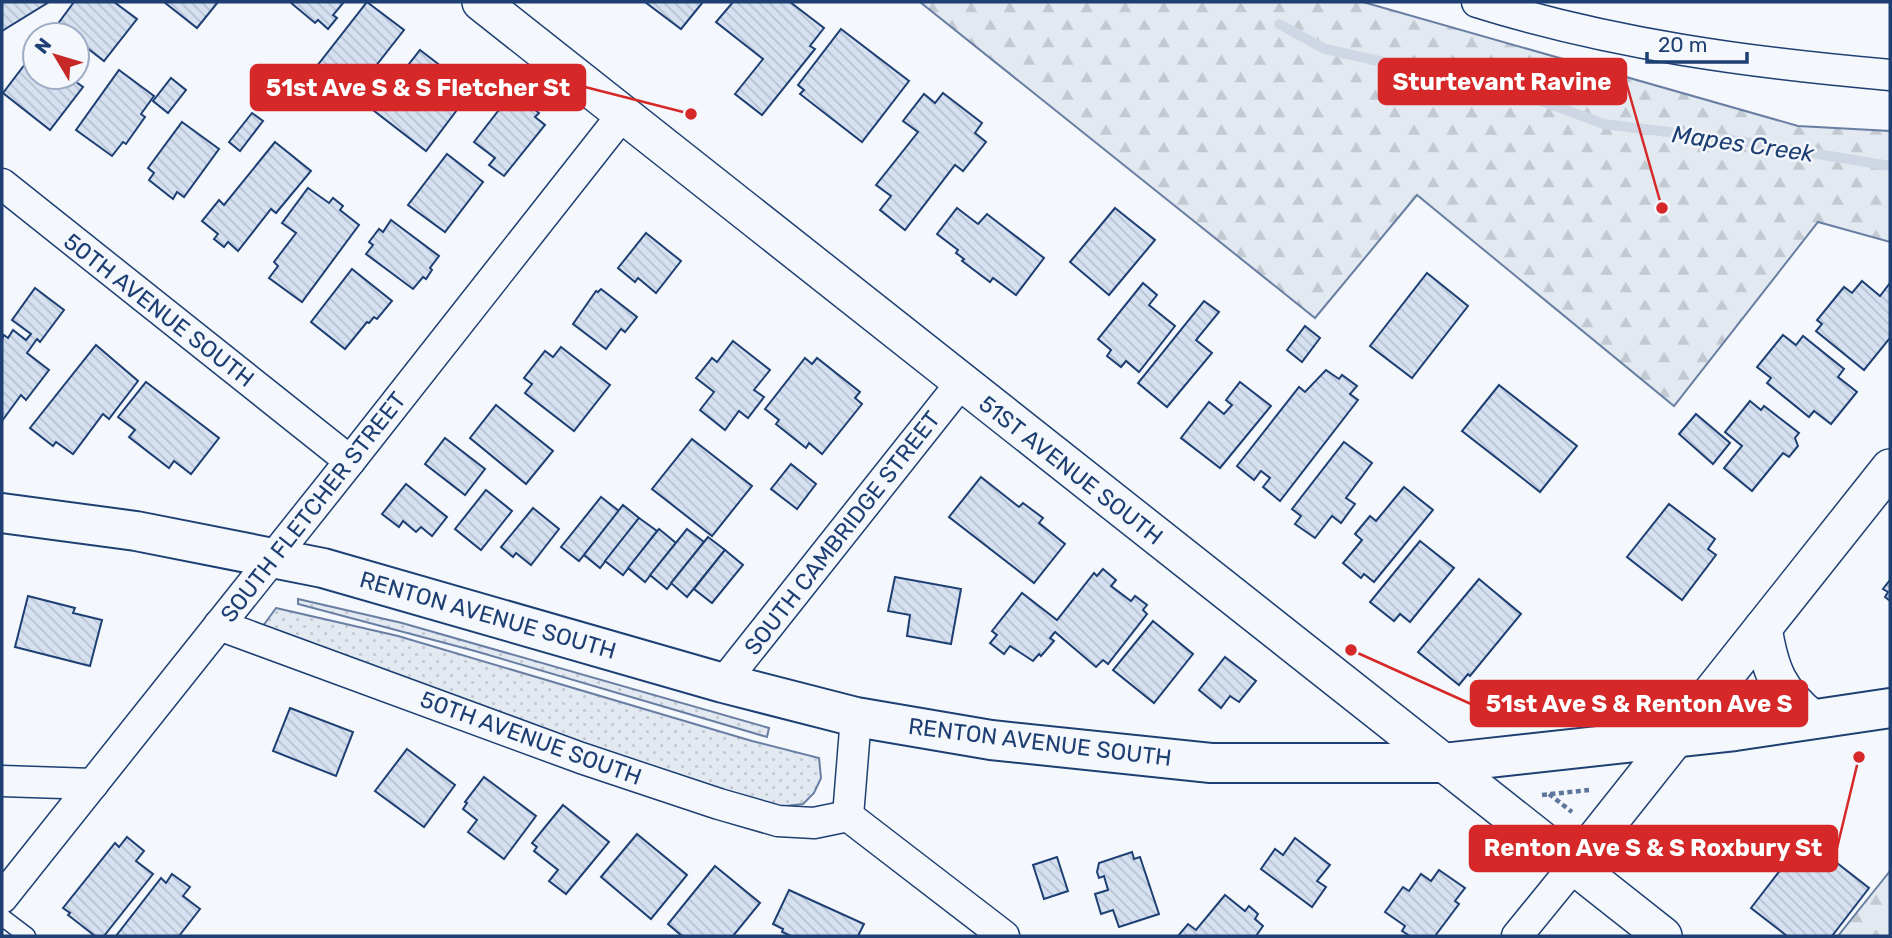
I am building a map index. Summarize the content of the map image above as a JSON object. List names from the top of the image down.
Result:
{
  "streets": {
    "main road": ["RENTON AVENUE SOUTH"],
    "street": [
      "50TH AVENUE SOUTH",
      "51ST AVENUE SOUTH",
      "SOUTH FLETCHER STREET",
      "SOUTH CAMBRIDGE STREET"
    ]
  },
  "crossings": [
    ["50TH AVENUE SOUTH", "SOUTH FLETCHER STREET"],
    ["51ST AVENUE SOUTH", "SOUTH FLETCHER STREET"],
    ["51ST AVENUE SOUTH", "SOUTH CAMBRIDGE STREET"],
    ["51ST AVENUE SOUTH", "RENTON AVENUE SOUTH"],
    ["SOUTH FLETCHER STREET", "RENTON AVENUE SOUTH"],
    ["SOUTH CAMBRIDGE STREET", "RENTON AVENUE SOUTH"]
  ],
  "water": ["Mapes Creek"],
  "places": [
    "51st Ave S & S Fletcher St",
    "Sturtevant Ravine",
    "51st Ave S & Renton Ave S",
    "Renton Ave S & S Roxbury St"
  ],
  "scale_bar": "20 m",
  "north": "top left"
}
